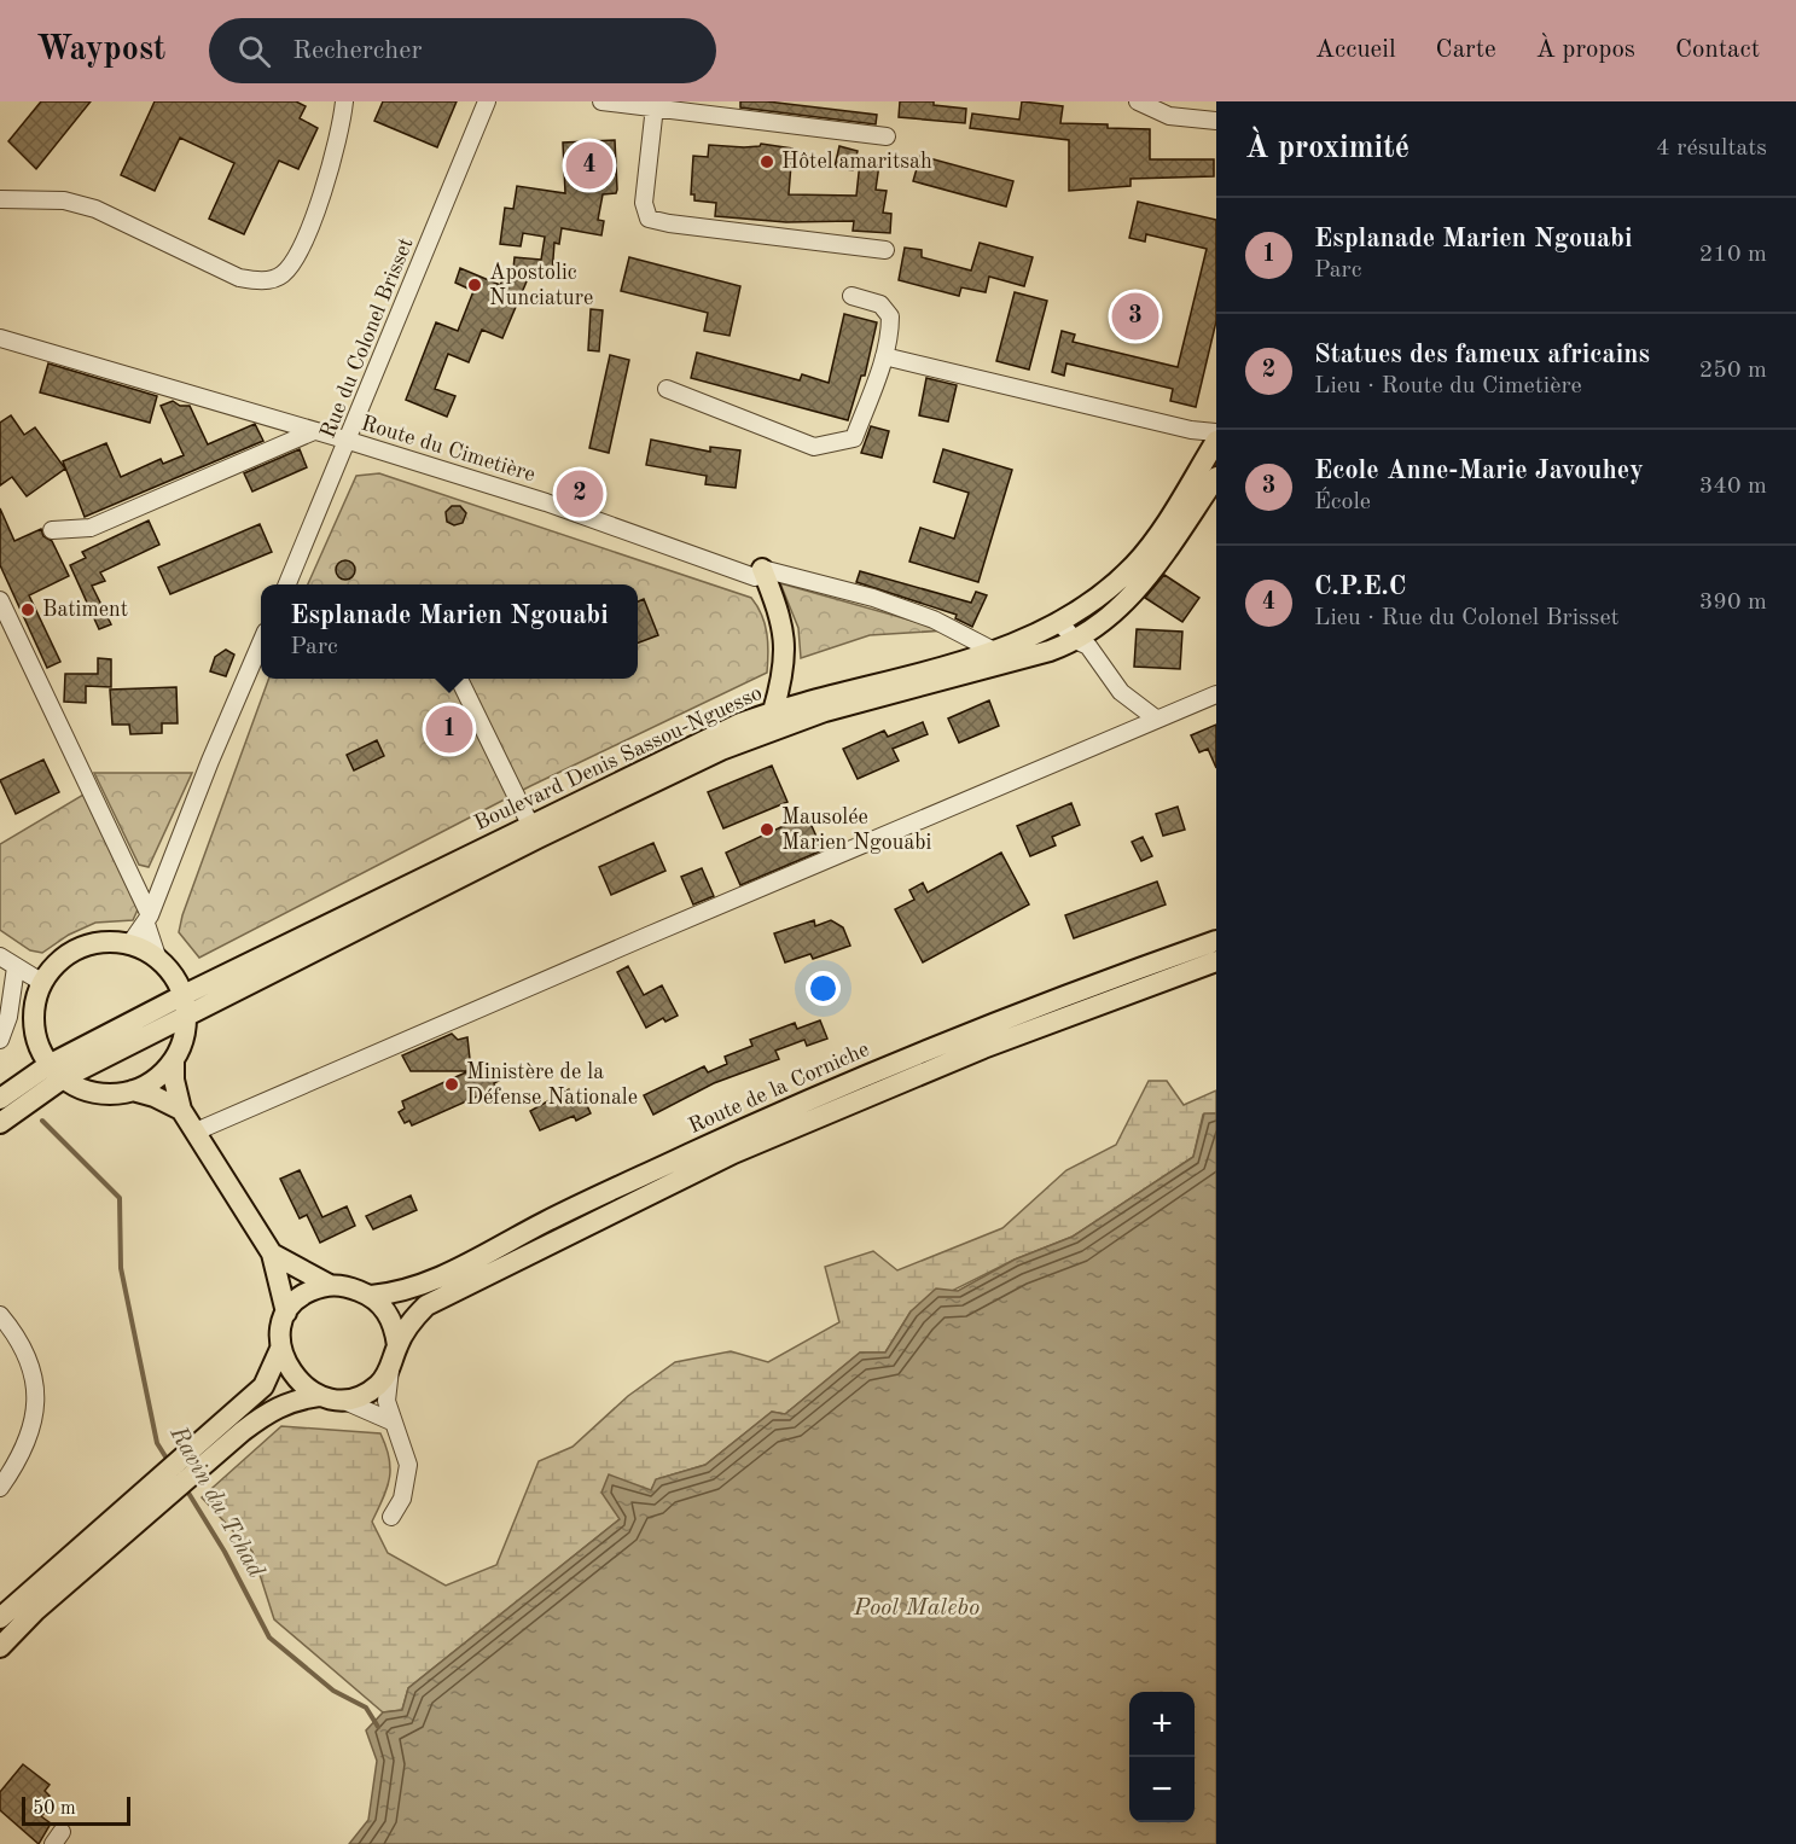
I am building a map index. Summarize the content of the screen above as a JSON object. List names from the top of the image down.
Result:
{
  "streets": {
    "main road": ["Boulevard Denis Sassou-Nguesso", "Route de la Corniche"],
    "street": ["Rue du Colonel Brisset", "Route du Cimetière"]
  },
  "crossings": [
    ["Rue du Colonel Brisset", "Route du Cimetière"],
    ["Route du Cimetière", "Boulevard Denis Sassou-Nguesso"]
  ],
  "water": ["Ravin du Tchad", "Pool Malebo"],
  "places": [
    "Hôtel amaritsah",
    "Apostolic Nunciature",
    "Batiment",
    "Mausolée Marien Ngouabi",
    "Ministère de la Défense Nationale"
  ],
  "scale_bar": "50 m",
  "page": {
    "header": "Waypost",
    "search": "Rechercher",
    "nav": [
      "Accueil",
      "Carte",
      "À propos",
      "Contact"
    ],
    "heading": ["À proximité", "4 résultats"],
    "pins": [
      "4",
      "3",
      "2",
      "1"
    ],
    "list": [
      {
        "mark": "1",
        "name": "Esplanade Marien Ngouabi",
        "note": "Parc",
        "value": "210 m"
      },
      {
        "mark": "2",
        "name": "Statues des fameux africains",
        "note": "Lieu · Route du Cimetière",
        "value": "250 m"
      },
      {
        "mark": "3",
        "name": "Ecole Anne-Marie Javouhey",
        "note": "École",
        "value": "340 m"
      },
      {
        "mark": "4",
        "name": "C.P.E.C",
        "note": "Lieu · Rue du Colonel Brisset",
        "value": "390 m"
      }
    ],
    "popup": ["Esplanade Marien Ngouabi", "Parc"],
    "map_buttons": ["+", "−"],
    "scale": "50 m"
  }
}
